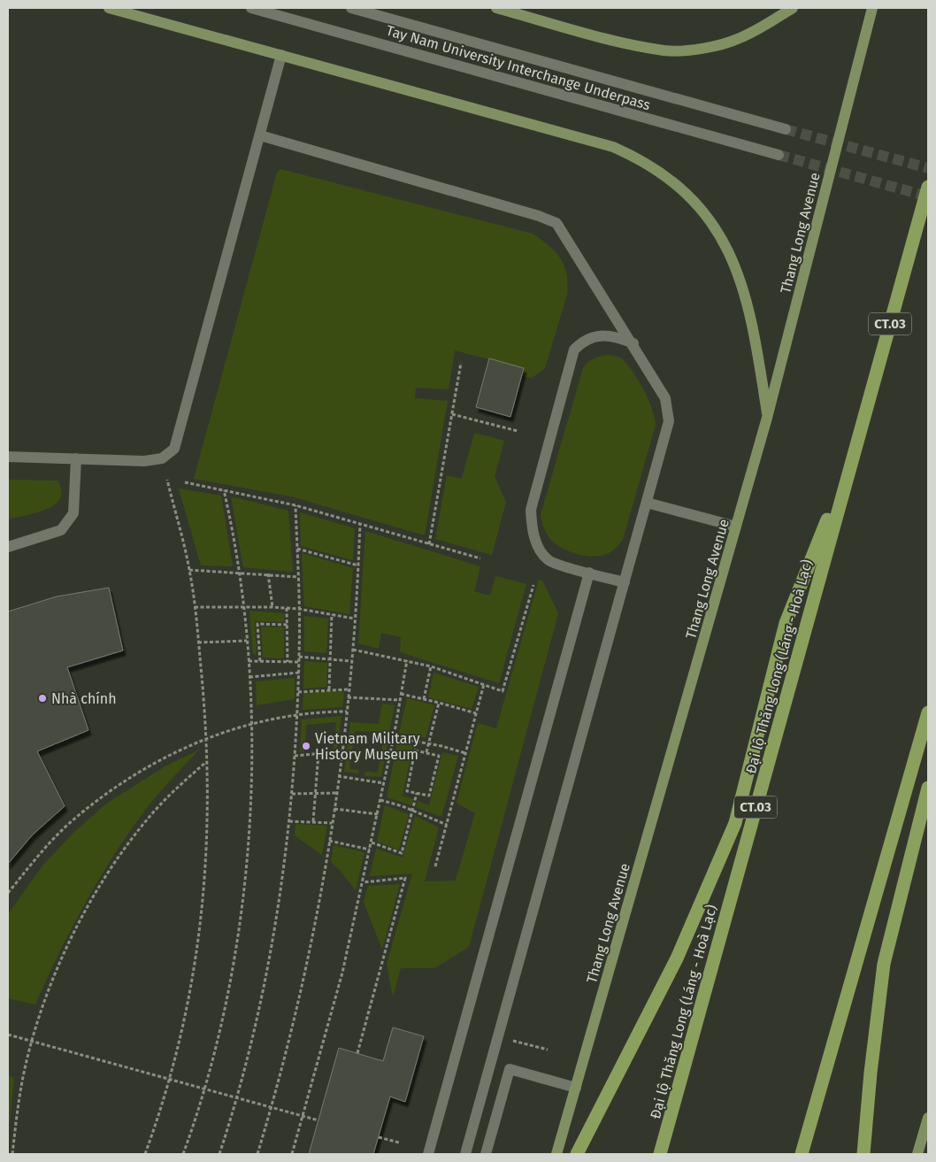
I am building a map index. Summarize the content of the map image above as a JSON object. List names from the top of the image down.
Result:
{
  "streets": {
    "highway": ["CT.03", "Đại lộ Thăng Long (Láng - Hoà Lạc)"],
    "main road": ["Thang Long Avenue"],
    "street": ["Tay Nam University Interchange Underpass"]
  },
  "places": ["Nhà chính", "Vietnam Military History Museum"]
}
